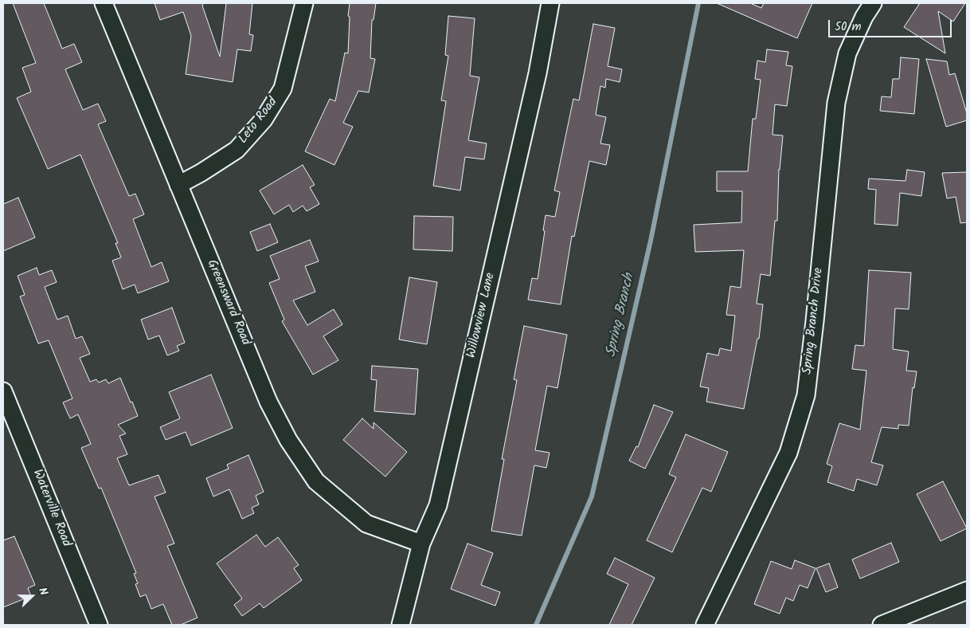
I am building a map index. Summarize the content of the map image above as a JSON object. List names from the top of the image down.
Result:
{
  "streets": {
    "street": [
      "Leto Road",
      "Greensward Road",
      "Willowview Lane",
      "Spring Branch Drive",
      "Waterville Road"
    ]
  },
  "crossings": [
    ["Leto Road", "Greensward Road"],
    ["Greensward Road", "Willowview Lane"]
  ],
  "water": ["Spring Branch"],
  "scale_bar": "50 m",
  "north": "right"
}
